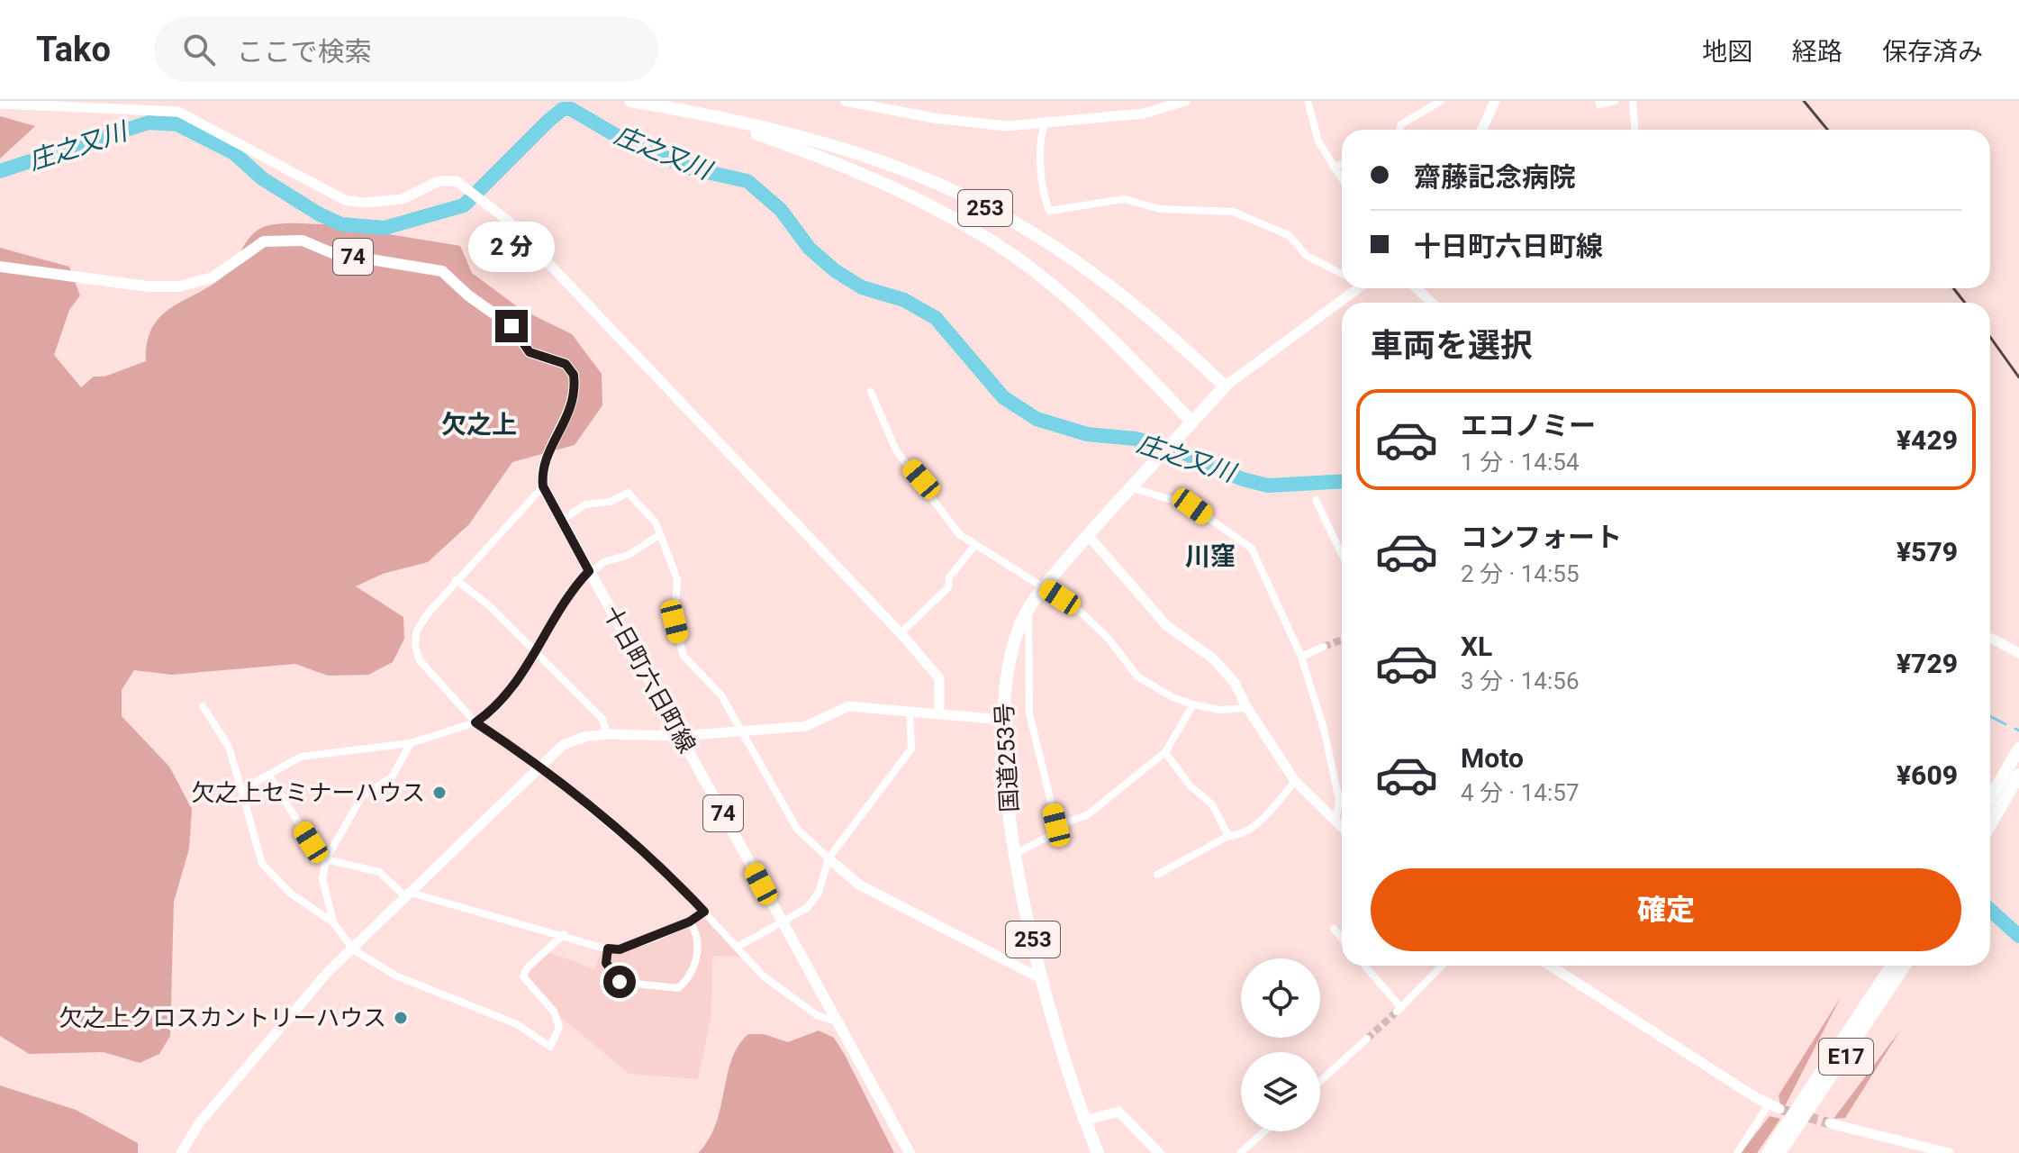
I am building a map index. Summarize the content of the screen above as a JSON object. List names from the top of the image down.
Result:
{
  "streets": {
    "highway": ["253", "国道253号", "E17"],
    "main road": ["74", "十日町六日町線"]
  },
  "crossings": [
    ["253", "国道253号"],
    ["74", "十日町六日町線"]
  ],
  "districts": ["欠之上", "川窪"],
  "water": ["庄之又川"],
  "places": ["欠之上セミナーハウス", "欠之上クロスカントリーハウス"],
  "page": {
    "header": "Tako",
    "search": "ここで検索",
    "nav": ["地図", "経路", "保存済み"],
    "banner": ["齋藤記念病院", "十日町六日町線"],
    "bubble": "2 分",
    "heading": "車両を選択",
    "list": [
      {
        "name": "エコノミー",
        "note": "1 分 · 14:54",
        "value": "¥429"
      },
      {
        "name": "コンフォート",
        "note": "2 分 · 14:55",
        "value": "¥579"
      },
      {
        "name": "XL",
        "note": "3 分 · 14:56",
        "value": "¥729"
      },
      {
        "name": "Moto",
        "note": "4 分 · 14:57",
        "value": "¥609"
      }
    ],
    "buttons": "確定"
  }
}
